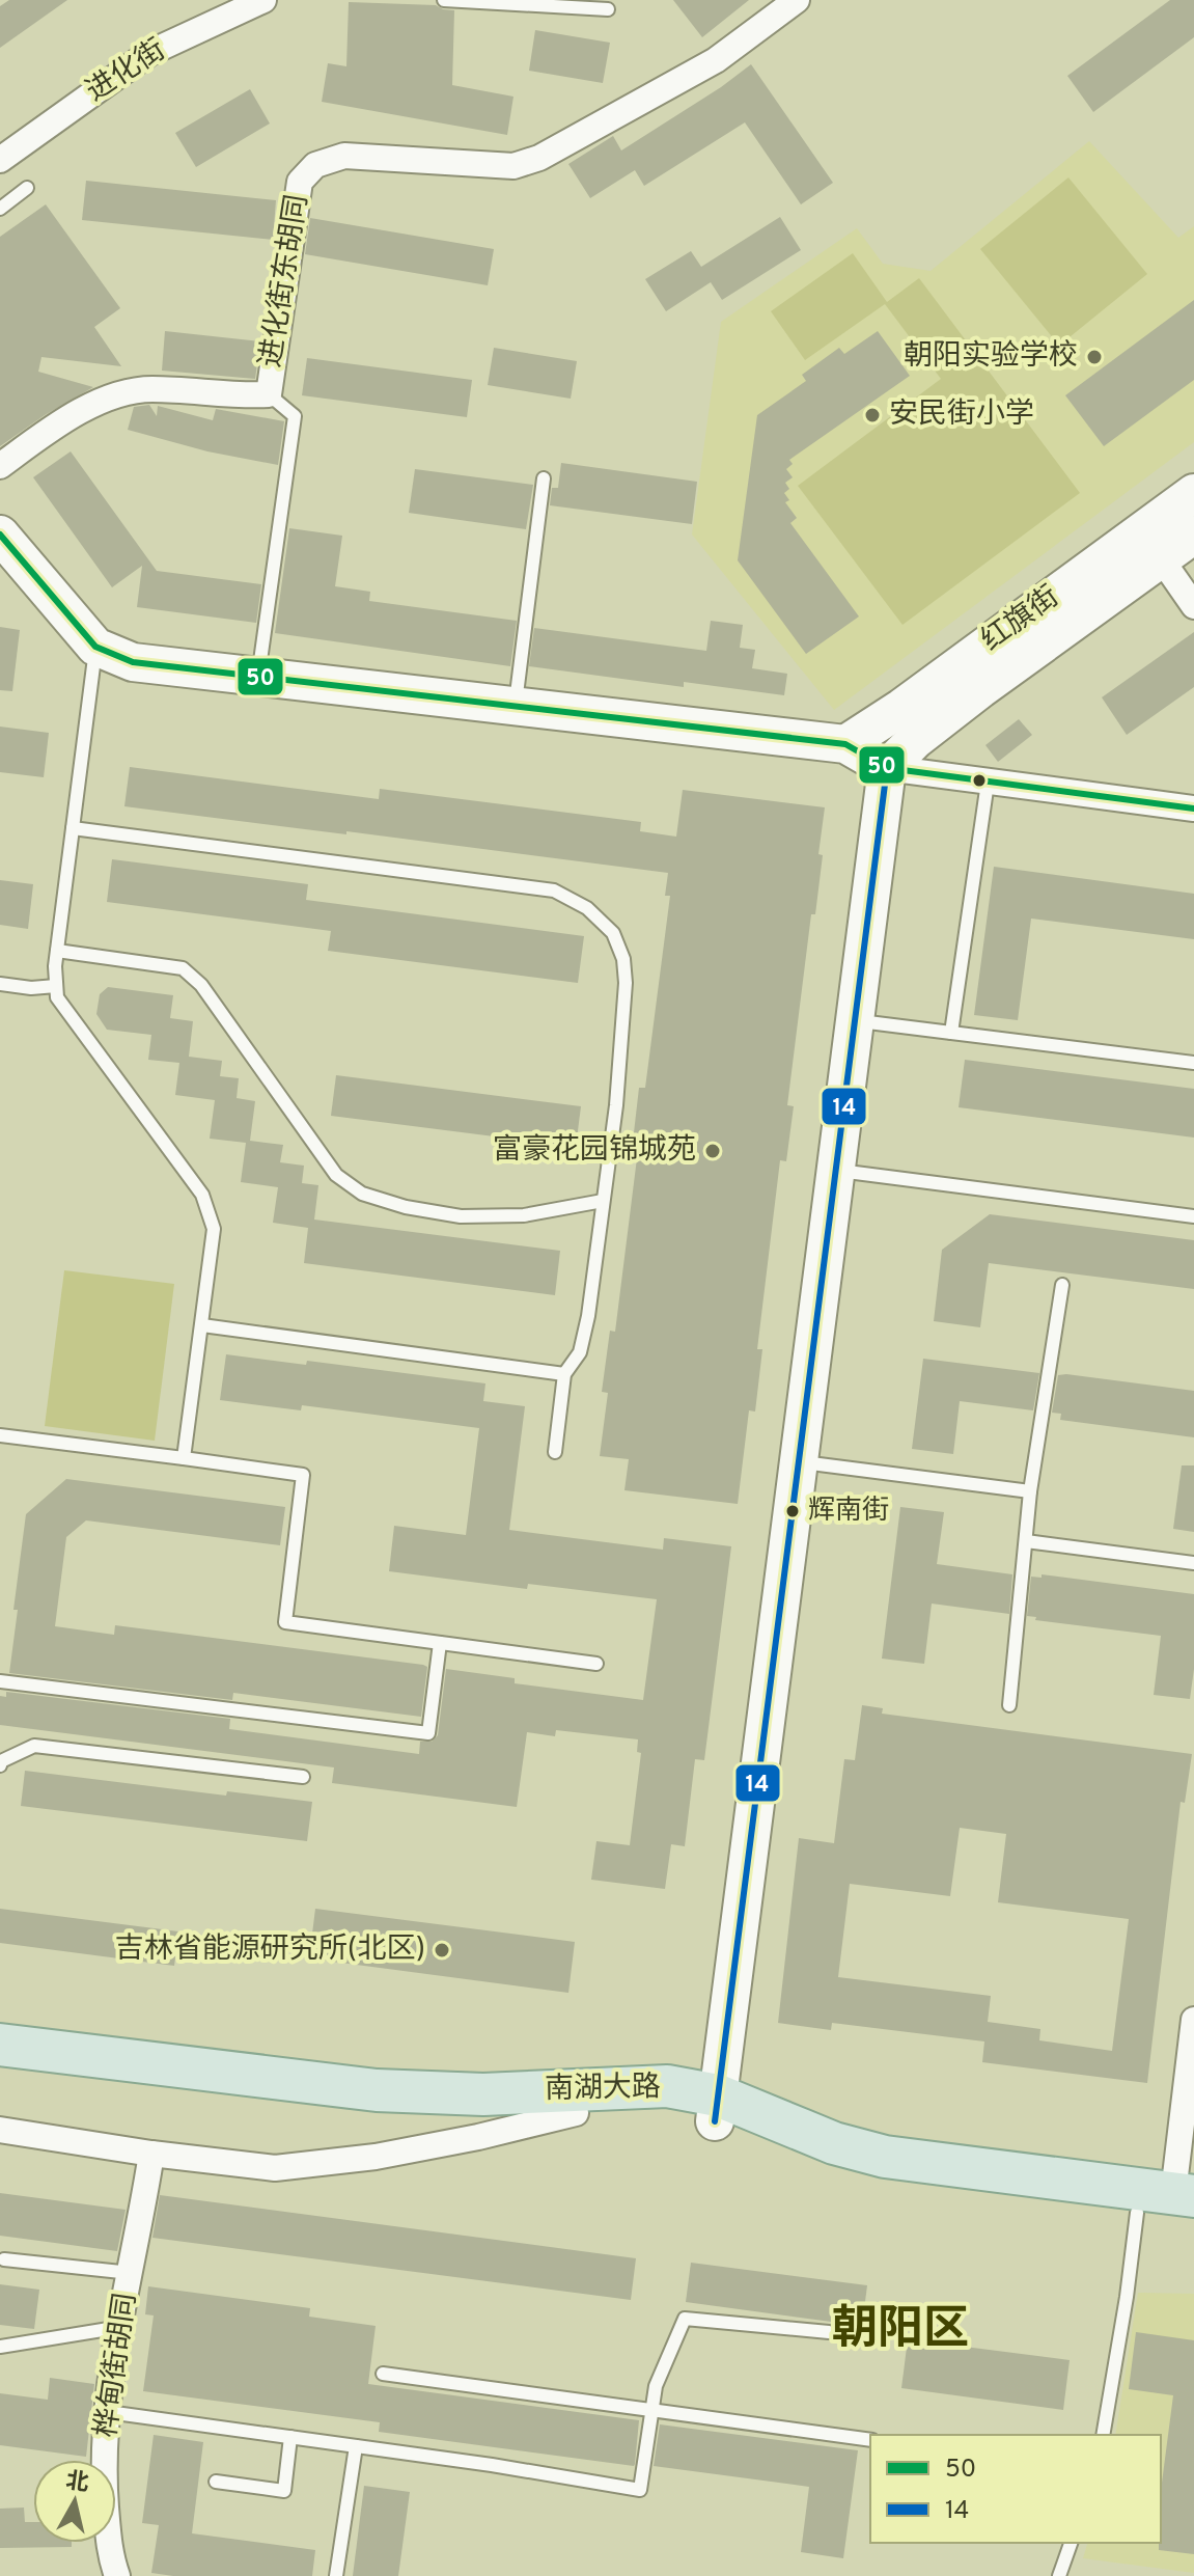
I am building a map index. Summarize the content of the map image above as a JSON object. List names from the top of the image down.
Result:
{
  "streets": {
    "main road": ["南湖大路"],
    "street": [
      "进化街",
      "进化街东胡同",
      "红旗街",
      "桦甸街胡同"
    ]
  },
  "districts": ["朝阳区"],
  "places": [
    "朝阳实验学校",
    "安民街小学",
    "富豪花园锦城苑",
    "辉南街",
    "吉林省能源研究所(北区)"
  ],
  "lines": ["transit line 50", "transit line 14"],
  "legend": ["50", "14"],
  "north": "top"
}
